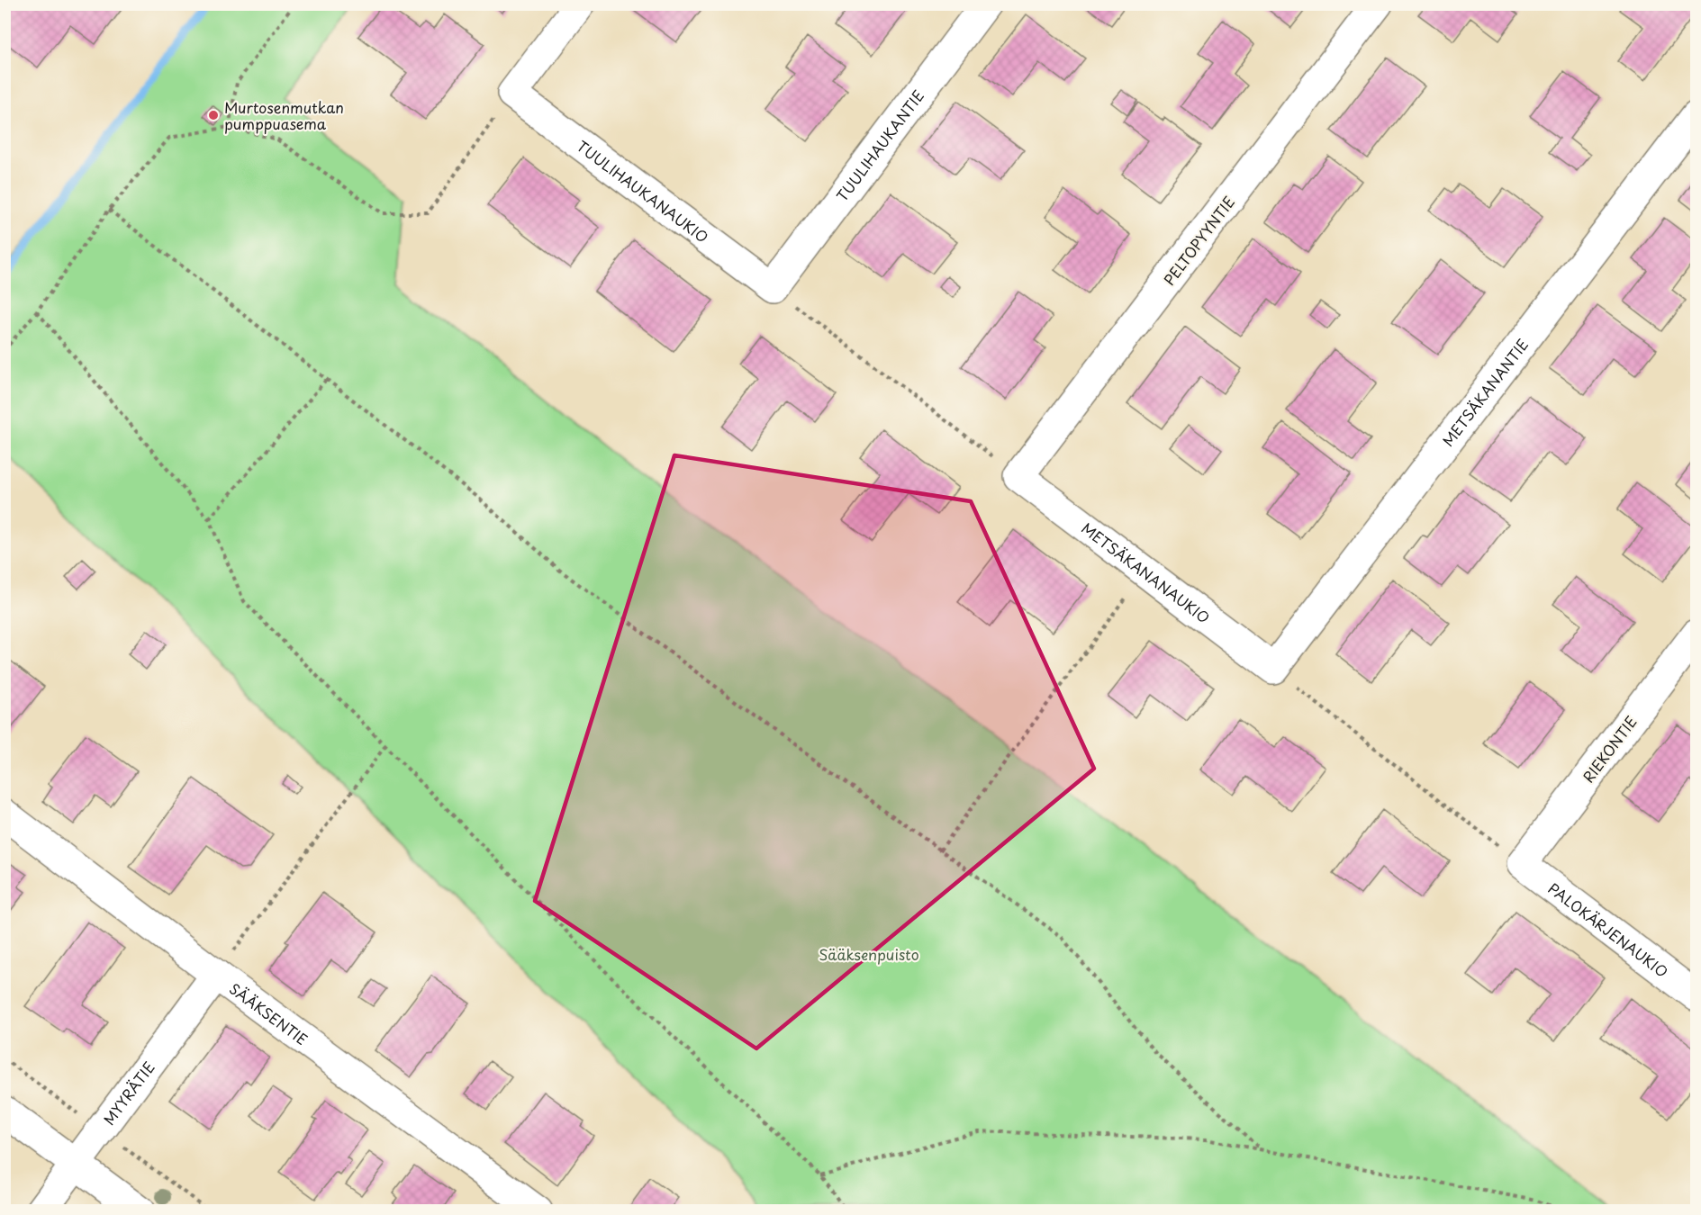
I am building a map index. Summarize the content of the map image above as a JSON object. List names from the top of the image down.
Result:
{
  "streets": {
    "street": [
      "TUULIHAUKANTIE",
      "TUULIHAUKANAUKIO",
      "PELTOPYYNTIE",
      "METSÄKANANTIE",
      "METSÄKANANAUKIO",
      "RIEKONTIE",
      "PALOKÄRJENAUKIO",
      "SÄÄKSENTIE",
      "MYYRÄTIE"
    ]
  },
  "crossings": [
    ["TUULIHAUKANTIE", "TUULIHAUKANAUKIO"],
    ["PELTOPYYNTIE", "METSÄKANANAUKIO"],
    ["METSÄKANANTIE", "METSÄKANANAUKIO"],
    ["RIEKONTIE", "PALOKÄRJENAUKIO"],
    ["SÄÄKSENTIE", "MYYRÄTIE"]
  ],
  "parks": ["Sääksenpuisto"],
  "places": ["Murtosenmutkan pumppuasema"]
}
